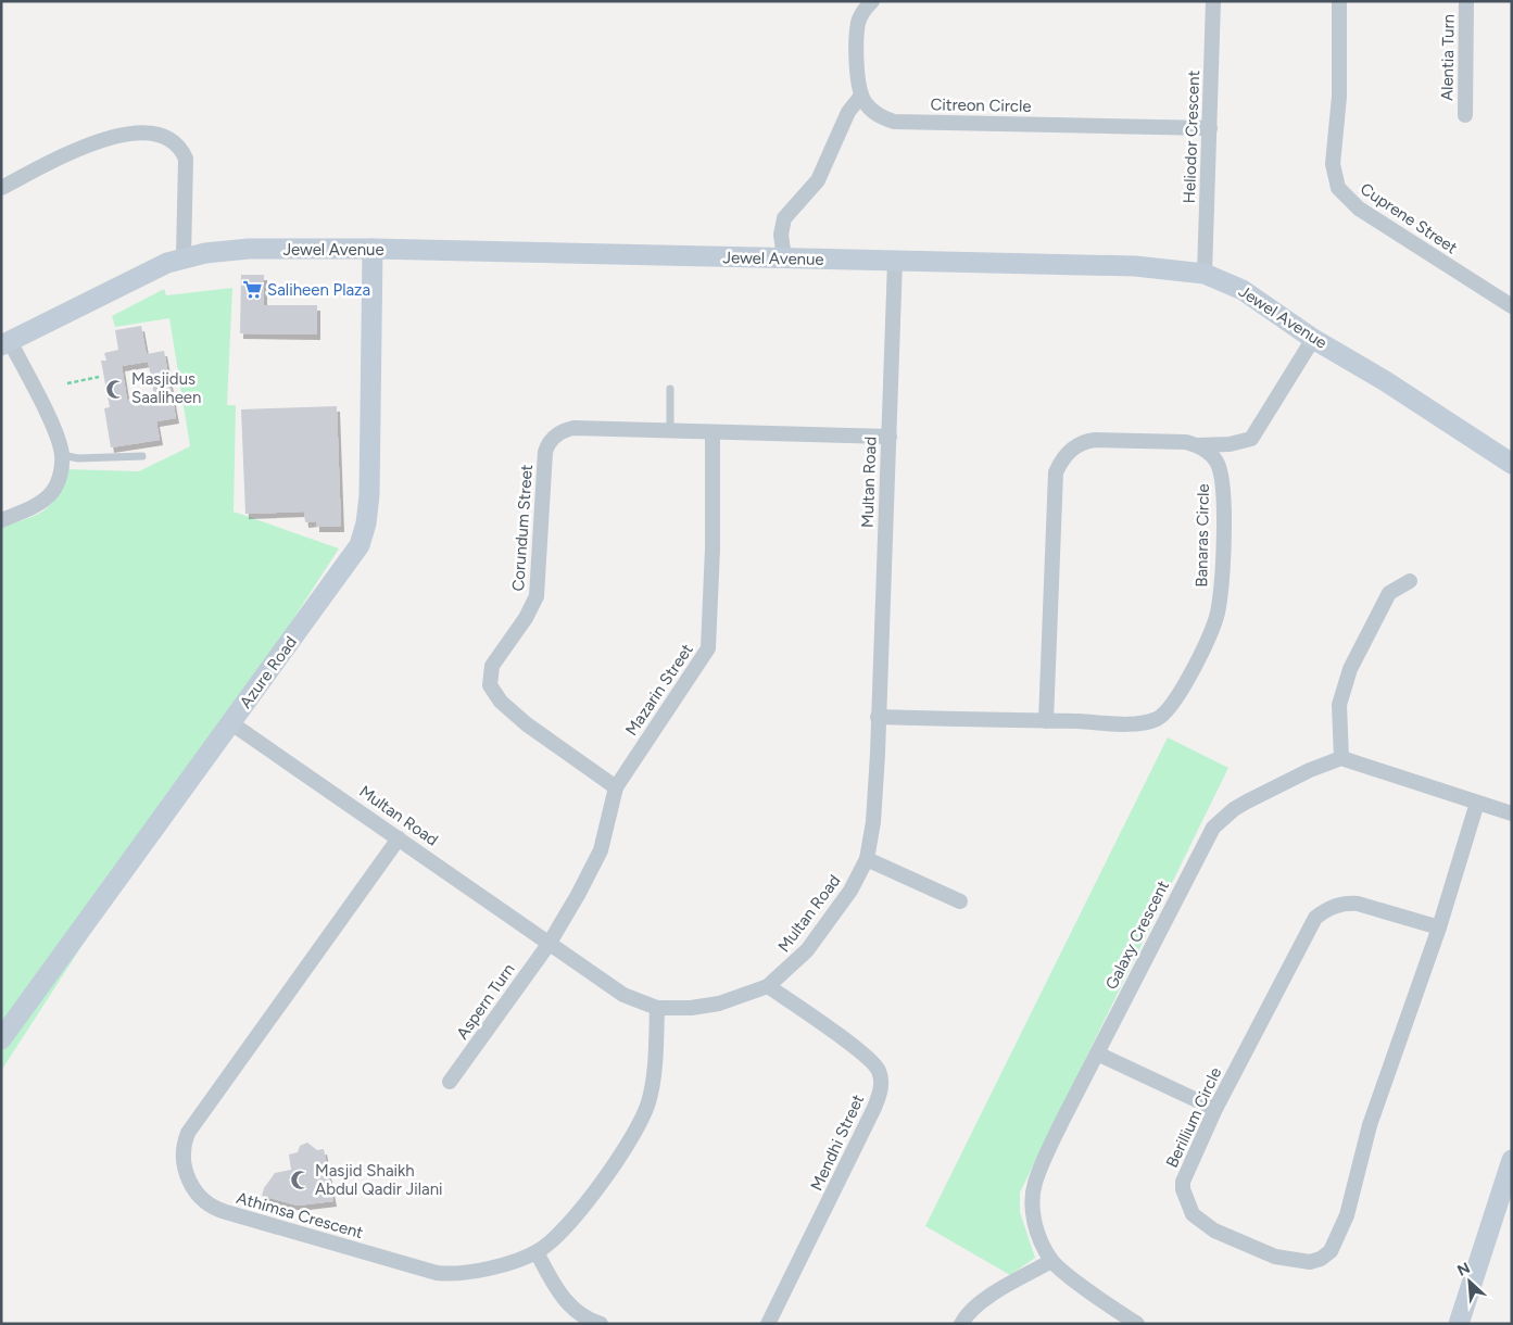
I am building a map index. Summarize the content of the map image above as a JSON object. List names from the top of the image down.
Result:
{
  "streets": {
    "street": [
      "Alentia Turn",
      "Citreon Circle",
      "Heliodor Crescent",
      "Cuprene Street",
      "Jewel Avenue",
      "Multan Road",
      "Corundum Street",
      "Banaras Circle",
      "Azure Road",
      "Mazarin Street",
      "Galaxy Crescent",
      "Aspern Turn",
      "Berillium Circle",
      "Mendhi Street",
      "Athimsa Crescent"
    ]
  },
  "crossings": [
    ["Citreon Circle", "Heliodor Crescent"],
    ["Heliodor Crescent", "Jewel Avenue"],
    ["Jewel Avenue", "Multan Road"],
    ["Jewel Avenue", "Azure Road"],
    ["Multan Road", "Corundum Street"],
    ["Multan Road", "Banaras Circle"],
    ["Multan Road", "Azure Road"],
    ["Multan Road", "Mazarin Street"],
    ["Multan Road", "Aspern Turn"],
    ["Multan Road", "Mendhi Street"],
    ["Multan Road", "Athimsa Crescent"],
    ["Corundum Street", "Mazarin Street"],
    ["Mazarin Street", "Aspern Turn"]
  ],
  "places": {
    "supermarket": ["Saliheen Plaza"],
    "mosque": ["Masjidus Saaliheen", "Masjid Shaikh Abdul Qadir Jilani"]
  },
  "north": "top left"
}
